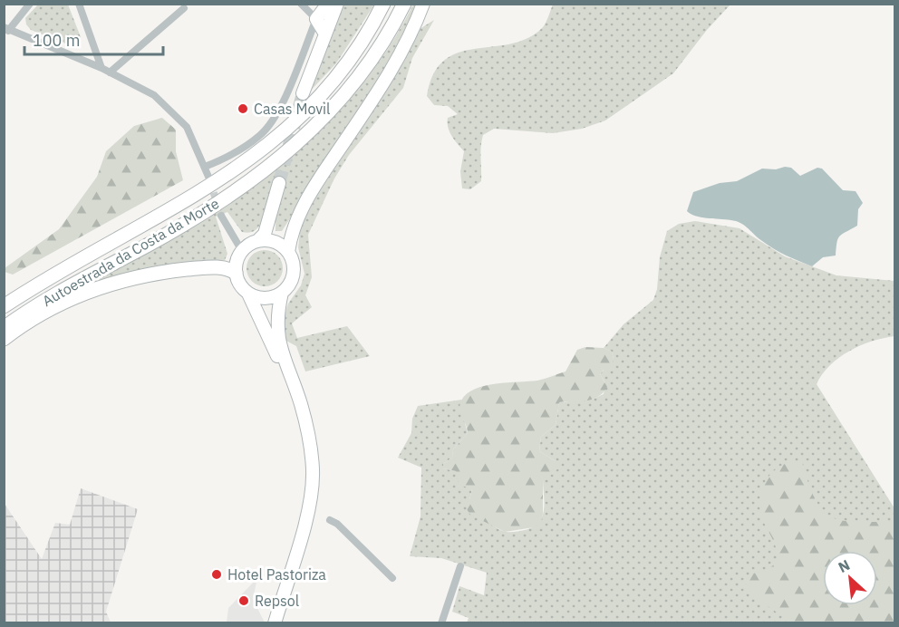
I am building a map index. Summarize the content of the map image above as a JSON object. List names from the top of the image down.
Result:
{
  "streets": {
    "highway": ["Autoestrada da Costa da Morte"]
  },
  "places": ["Casas Movil", "Hotel Pastoriza", "Repsol"],
  "scale_bar": "100 m",
  "north": "top left"
}
